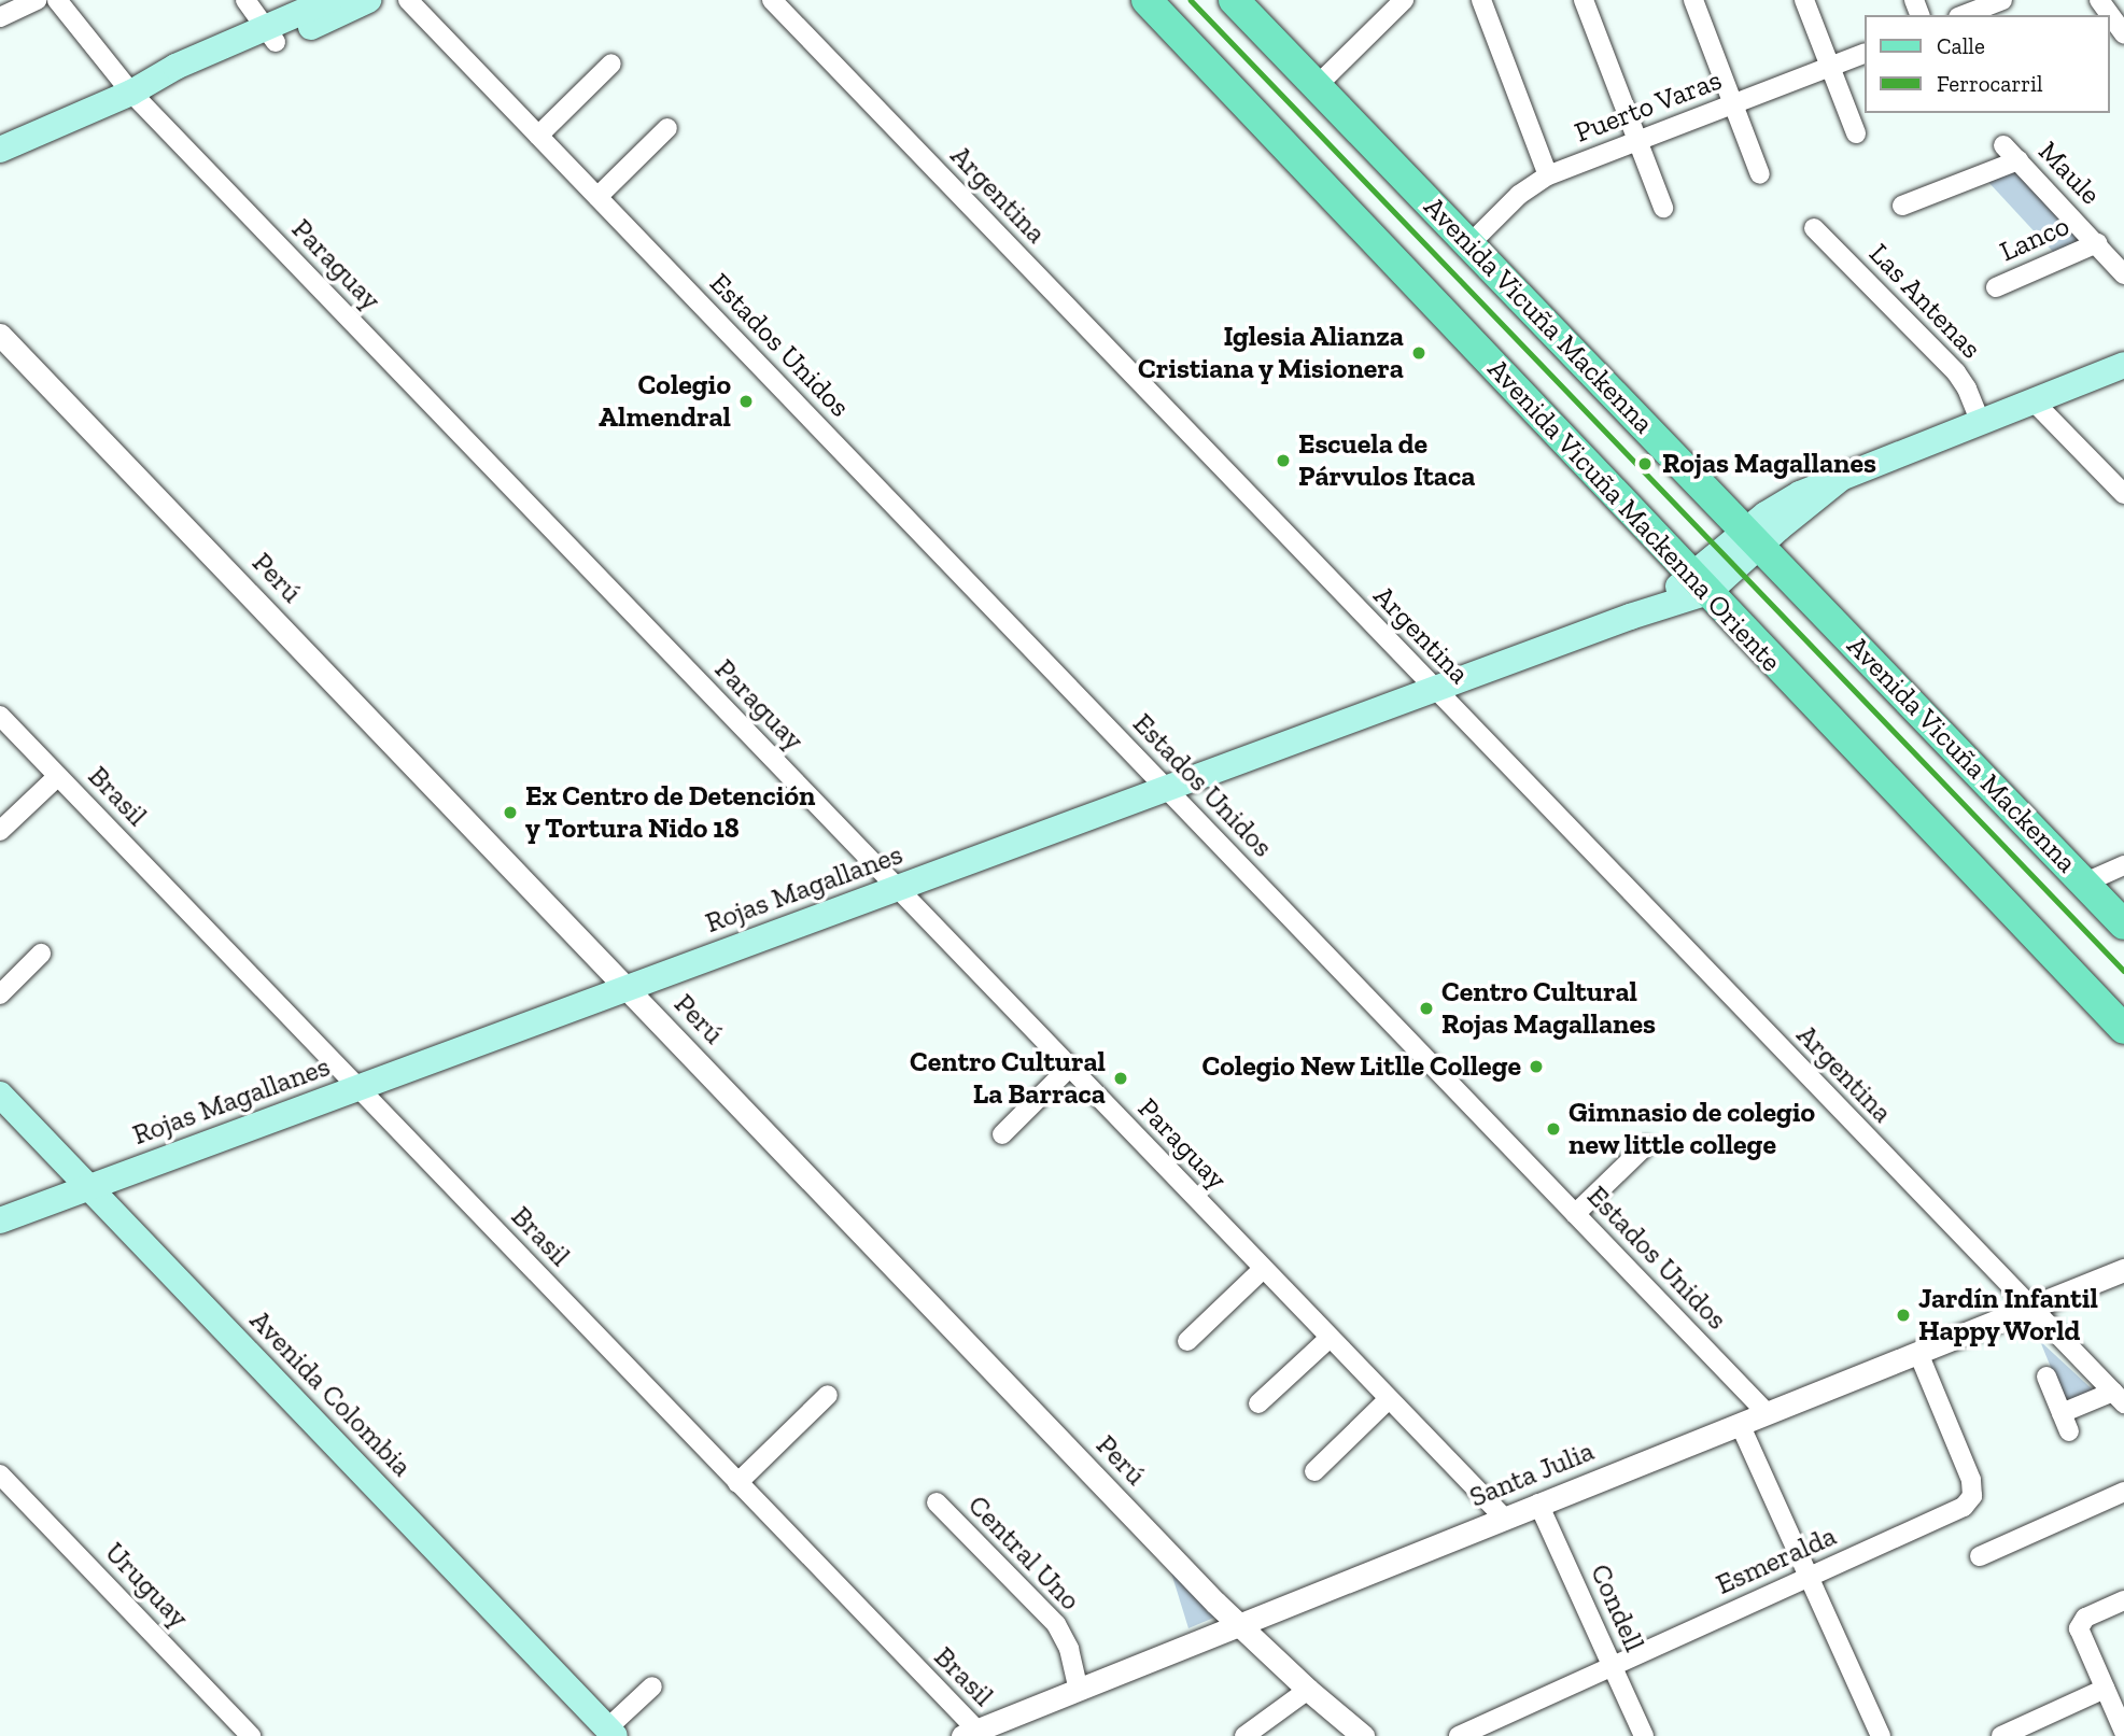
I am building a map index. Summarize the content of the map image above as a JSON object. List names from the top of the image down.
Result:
{
  "streets": {
    "main road": [
      "Avenida Vicuña Mackenna",
      "Avenida Vicuña Mackenna Oriente",
      "Rojas Magallanes",
      "Avenida Colombia"
    ],
    "street": [
      "Puerto Varas",
      "Maule",
      "Argentina",
      "Lanco",
      "Paraguay",
      "Las Antenas",
      "Estados Unidos",
      "Perú",
      "Brasil",
      "Santa Julia",
      "Central Uno",
      "Esmeralda",
      "Uruguay",
      "Condell"
    ]
  },
  "crossings": [
    ["Puerto Varas", "Avenida Vicuña Mackenna"],
    ["Maule", "Lanco"],
    ["Argentina", "Rojas Magallanes"],
    ["Argentina", "Santa Julia"],
    ["Paraguay", "Rojas Magallanes"],
    ["Paraguay", "Santa Julia"],
    ["Las Antenas", "Rojas Magallanes"],
    ["Avenida Vicuña Mackenna", "Rojas Magallanes"],
    ["Estados Unidos", "Rojas Magallanes"],
    ["Estados Unidos", "Santa Julia"],
    ["Avenida Vicuña Mackenna Oriente", "Rojas Magallanes"],
    ["Perú", "Rojas Magallanes"],
    ["Perú", "Santa Julia"],
    ["Brasil", "Rojas Magallanes"],
    ["Brasil", "Santa Julia"],
    ["Rojas Magallanes", "Avenida Colombia"],
    ["Santa Julia", "Central Uno"],
    ["Santa Julia", "Esmeralda"],
    ["Santa Julia", "Condell"],
    ["Esmeralda", "Condell"]
  ],
  "places": [
    "Iglesia Alianza Cristiana y Misionera",
    "Colegio Almendral",
    "Escuela de Párvulos Itaca",
    "Rojas Magallanes",
    "Ex Centro de Detención y Tortura Nido 18",
    "Centro Cultural Rojas Magallanes",
    "Colegio New Litlle College",
    "Centro Cultural La Barraca",
    "Gimnasio de colegio new little college",
    "Jardín Infantil Happy World"
  ],
  "legend": ["Calle", "Ferrocarril"]
}
